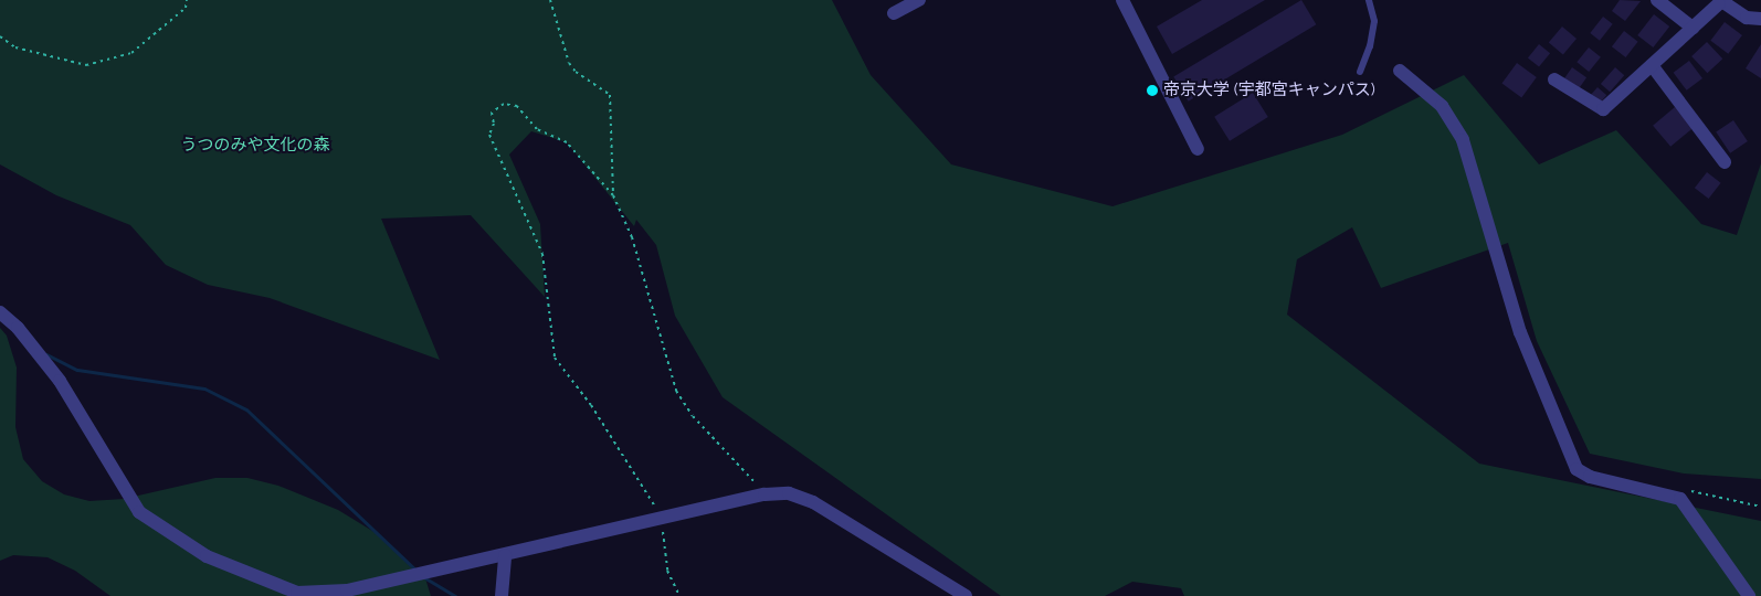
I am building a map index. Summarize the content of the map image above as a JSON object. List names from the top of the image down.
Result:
{
  "parks": ["うつのみや文化の森"],
  "places": ["帝京大学 (宇都宮キャンパス)"]
}
